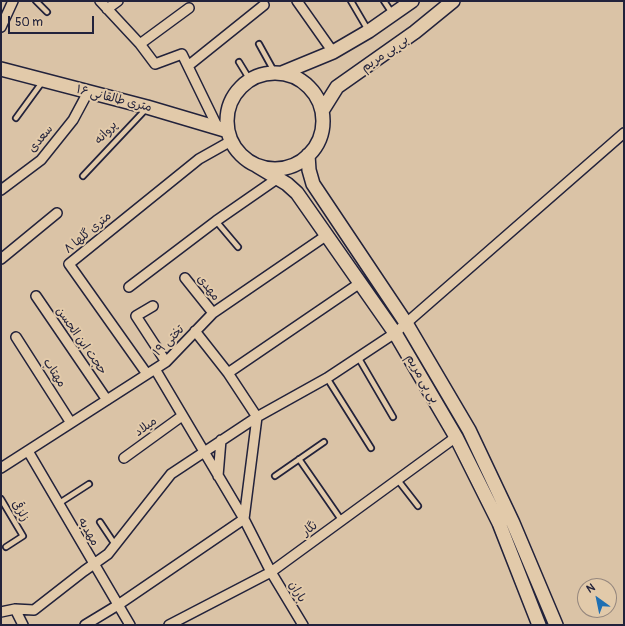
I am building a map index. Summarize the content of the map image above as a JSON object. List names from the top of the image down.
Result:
{
  "streets": {
    "street": [
      "بی بی مریم",
      "۱۶ متری طالقانی",
      "سعدی",
      "۸ متری گلها",
      "مهدی",
      "حجت ابن الحسن",
      "تختی ۱۹",
      "مهتاب",
      "میلاد",
      "نگار",
      "مهدیه",
      "باران"
    ],
    "lane": ["پروانه", "زلزقی"]
  },
  "crossings": [
    ["بی بی مریم", "۱۶ متری طالقانی"],
    ["بی بی مریم", "۸ متری گلها"],
    ["بی بی مریم", "تختی ۱۹"],
    ["بی بی مریم", "نگار"],
    ["۱۶ متری طالقانی", "پروانه"],
    ["۱۶ متری طالقانی", "سعدی"],
    ["۱۶ متری طالقانی", "۸ متری گلها"],
    ["۸ متری گلها", "تختی ۱۹"],
    ["۸ متری گلها", "باران"],
    ["مهدی", "تختی ۱۹"],
    ["حجت ابن الحسن", "تختی ۱۹"],
    ["تختی ۱۹", "مهتاب"],
    ["تختی ۱۹", "مهدیه"],
    ["تختی ۱۹", "باران"],
    ["میلاد", "باران"],
    ["نگار", "باران"]
  ],
  "scale_bar": "50 m",
  "north": "top left"
}
